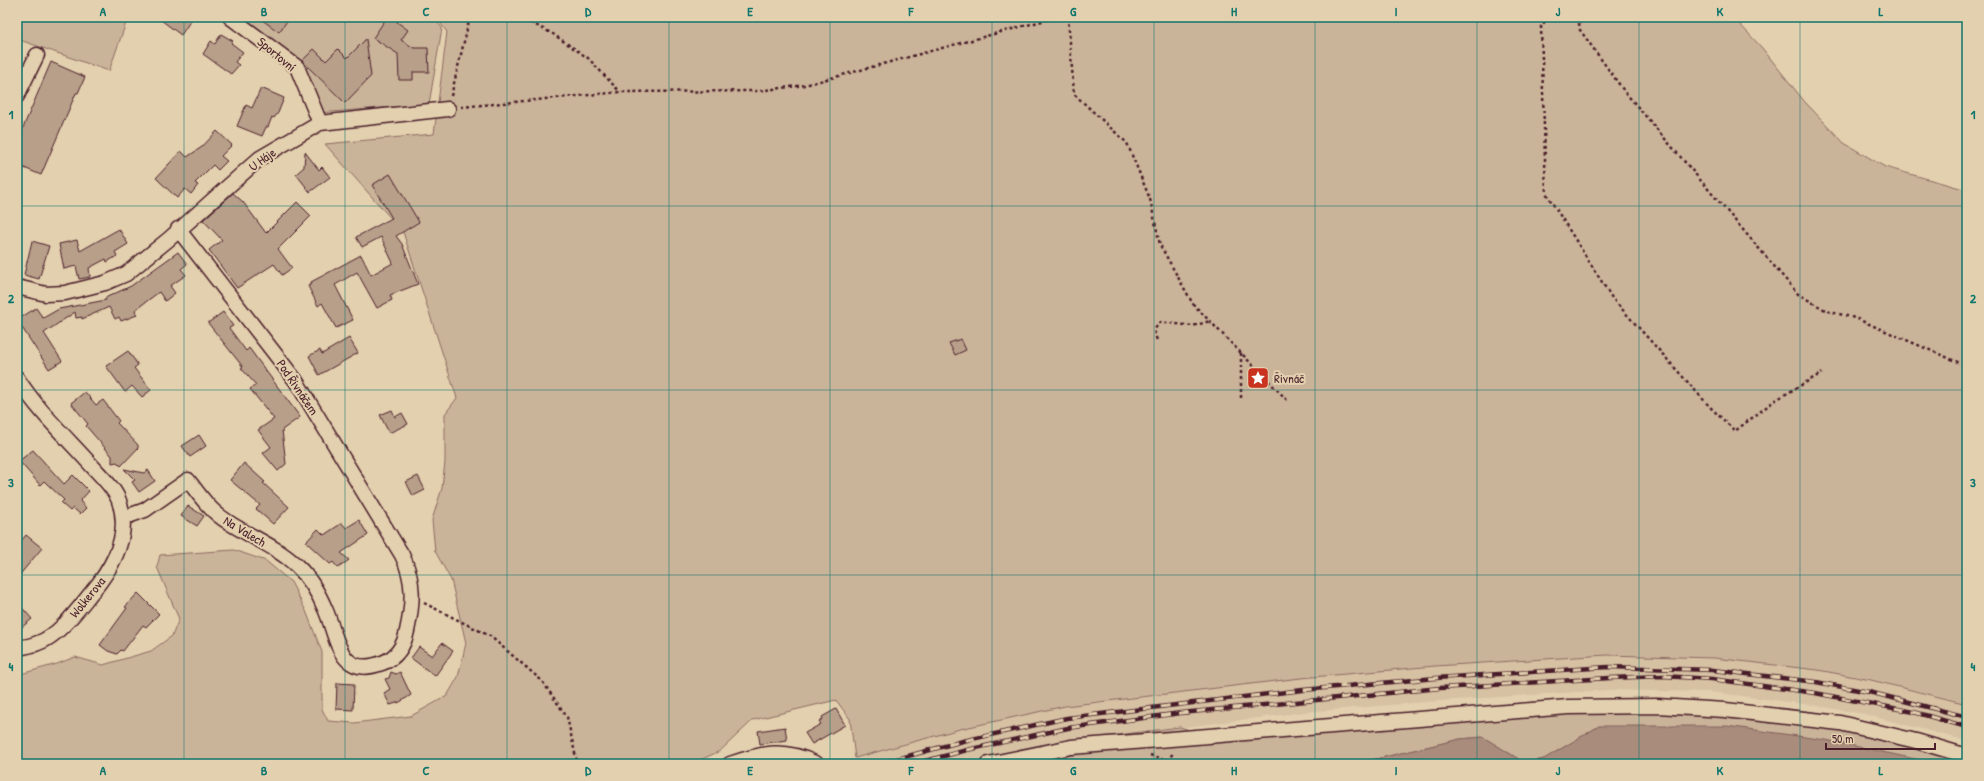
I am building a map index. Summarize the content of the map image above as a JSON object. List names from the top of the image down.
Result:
{
  "streets": {
    "street": [
      "Sportovní",
      "U Háje",
      "Pod Řivnáčem",
      "Na Valech",
      "Wolkerova"
    ]
  },
  "crossings": [
    ["Sportovní", "U Háje"],
    ["U Háje", "Pod Řivnáčem"],
    ["Pod Řivnáčem", "Na Valech"],
    ["Na Valech", "Wolkerova"]
  ],
  "places": {
    "place": ["Řivnáč"]
  },
  "scale_bar": "50 m",
  "grid": {
    "columns": [
      "A",
      "B",
      "C",
      "D",
      "E",
      "F",
      "G",
      "H",
      "I",
      "J",
      "K",
      "L"
    ],
    "rows": [
      "1",
      "2",
      "3",
      "4"
    ]
  }
}
